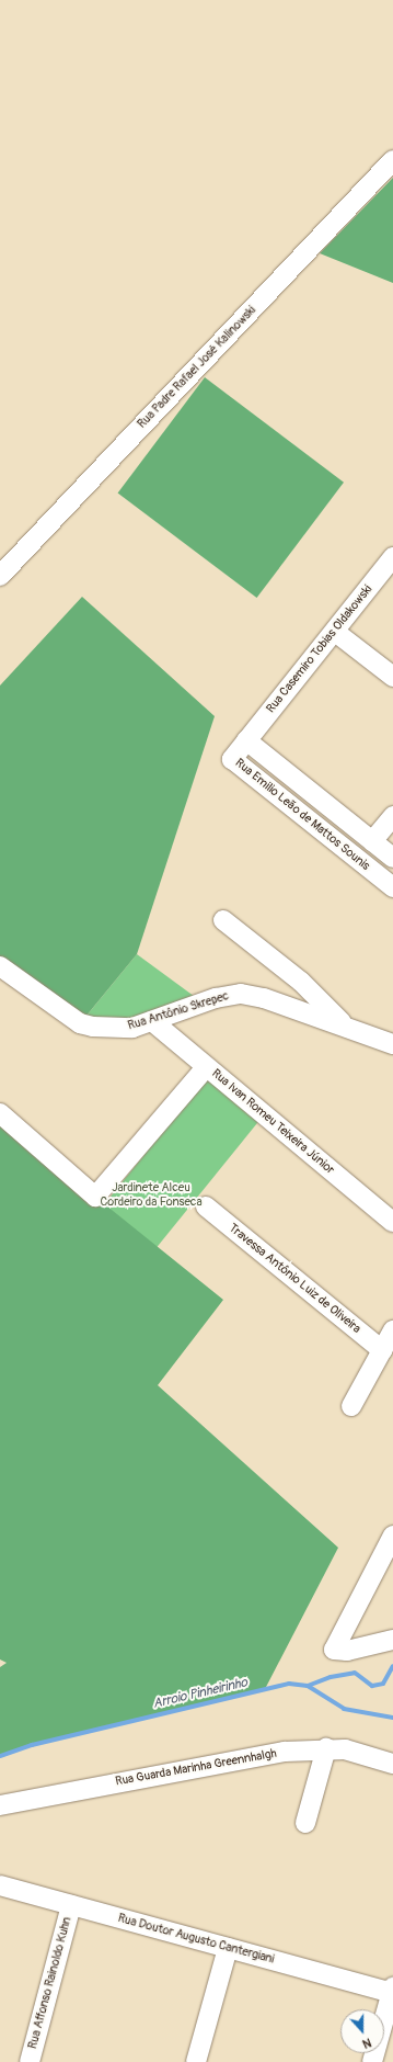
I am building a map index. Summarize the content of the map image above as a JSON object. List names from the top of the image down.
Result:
{
  "streets": {
    "street": [
      "Rua Padre Rafael José Kalinowski",
      "Rua Casemiro Tobias Oldakowski",
      "Rua Emilio Leão de Mattos Sounis",
      "Rua Antônio Skrepec",
      "Rua Ivan Romeu Teixeira Júnior",
      "Travessa Antônio Luiz de Oliveira",
      "Rua Guarda Marinha Greennhalgh",
      "Rua Doutor Augusto Cantergiani",
      "Rua Affonso Rainoldo Kuhn"
    ]
  },
  "crossings": [
    ["Rua Casemiro Tobias Oldakowski", "Rua Emilio Leão de Mattos Sounis"],
    ["Rua Antônio Skrepec", "Rua Ivan Romeu Teixeira Júnior"],
    ["Rua Doutor Augusto Cantergiani", "Rua Affonso Rainoldo Kuhn"]
  ],
  "water": ["Arroio Pinheirinho"],
  "parks": ["Jardinete Alceu Cordeiro da Fonseca"],
  "north": "bottom"
}
